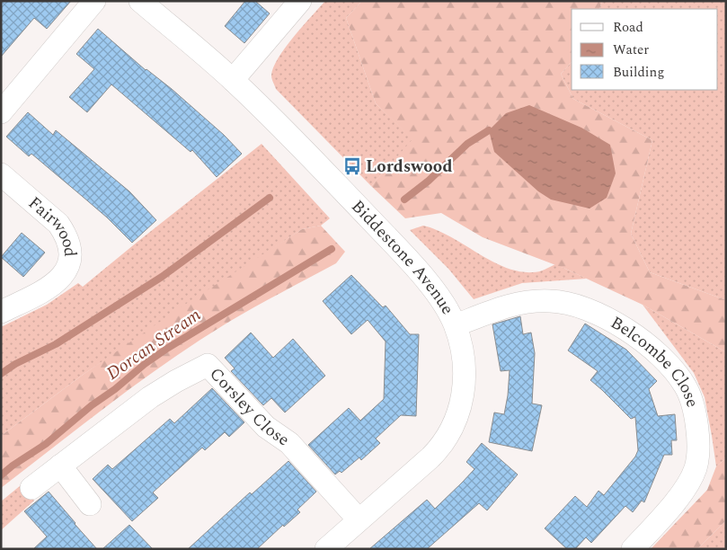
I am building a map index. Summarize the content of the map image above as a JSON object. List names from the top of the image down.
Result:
{
  "streets": {
    "street": [
      "Fairwood",
      "Biddestone Avenue",
      "Belcombe Close",
      "Corsley Close"
    ]
  },
  "crossings": [
    ["Biddestone Avenue", "Belcombe Close"],
    ["Biddestone Avenue", "Corsley Close"]
  ],
  "water": ["Dorcan Stream"],
  "places": {
    "bus stop": ["Lordswood"]
  },
  "legend": ["Road", "Water", "Building"]
}
